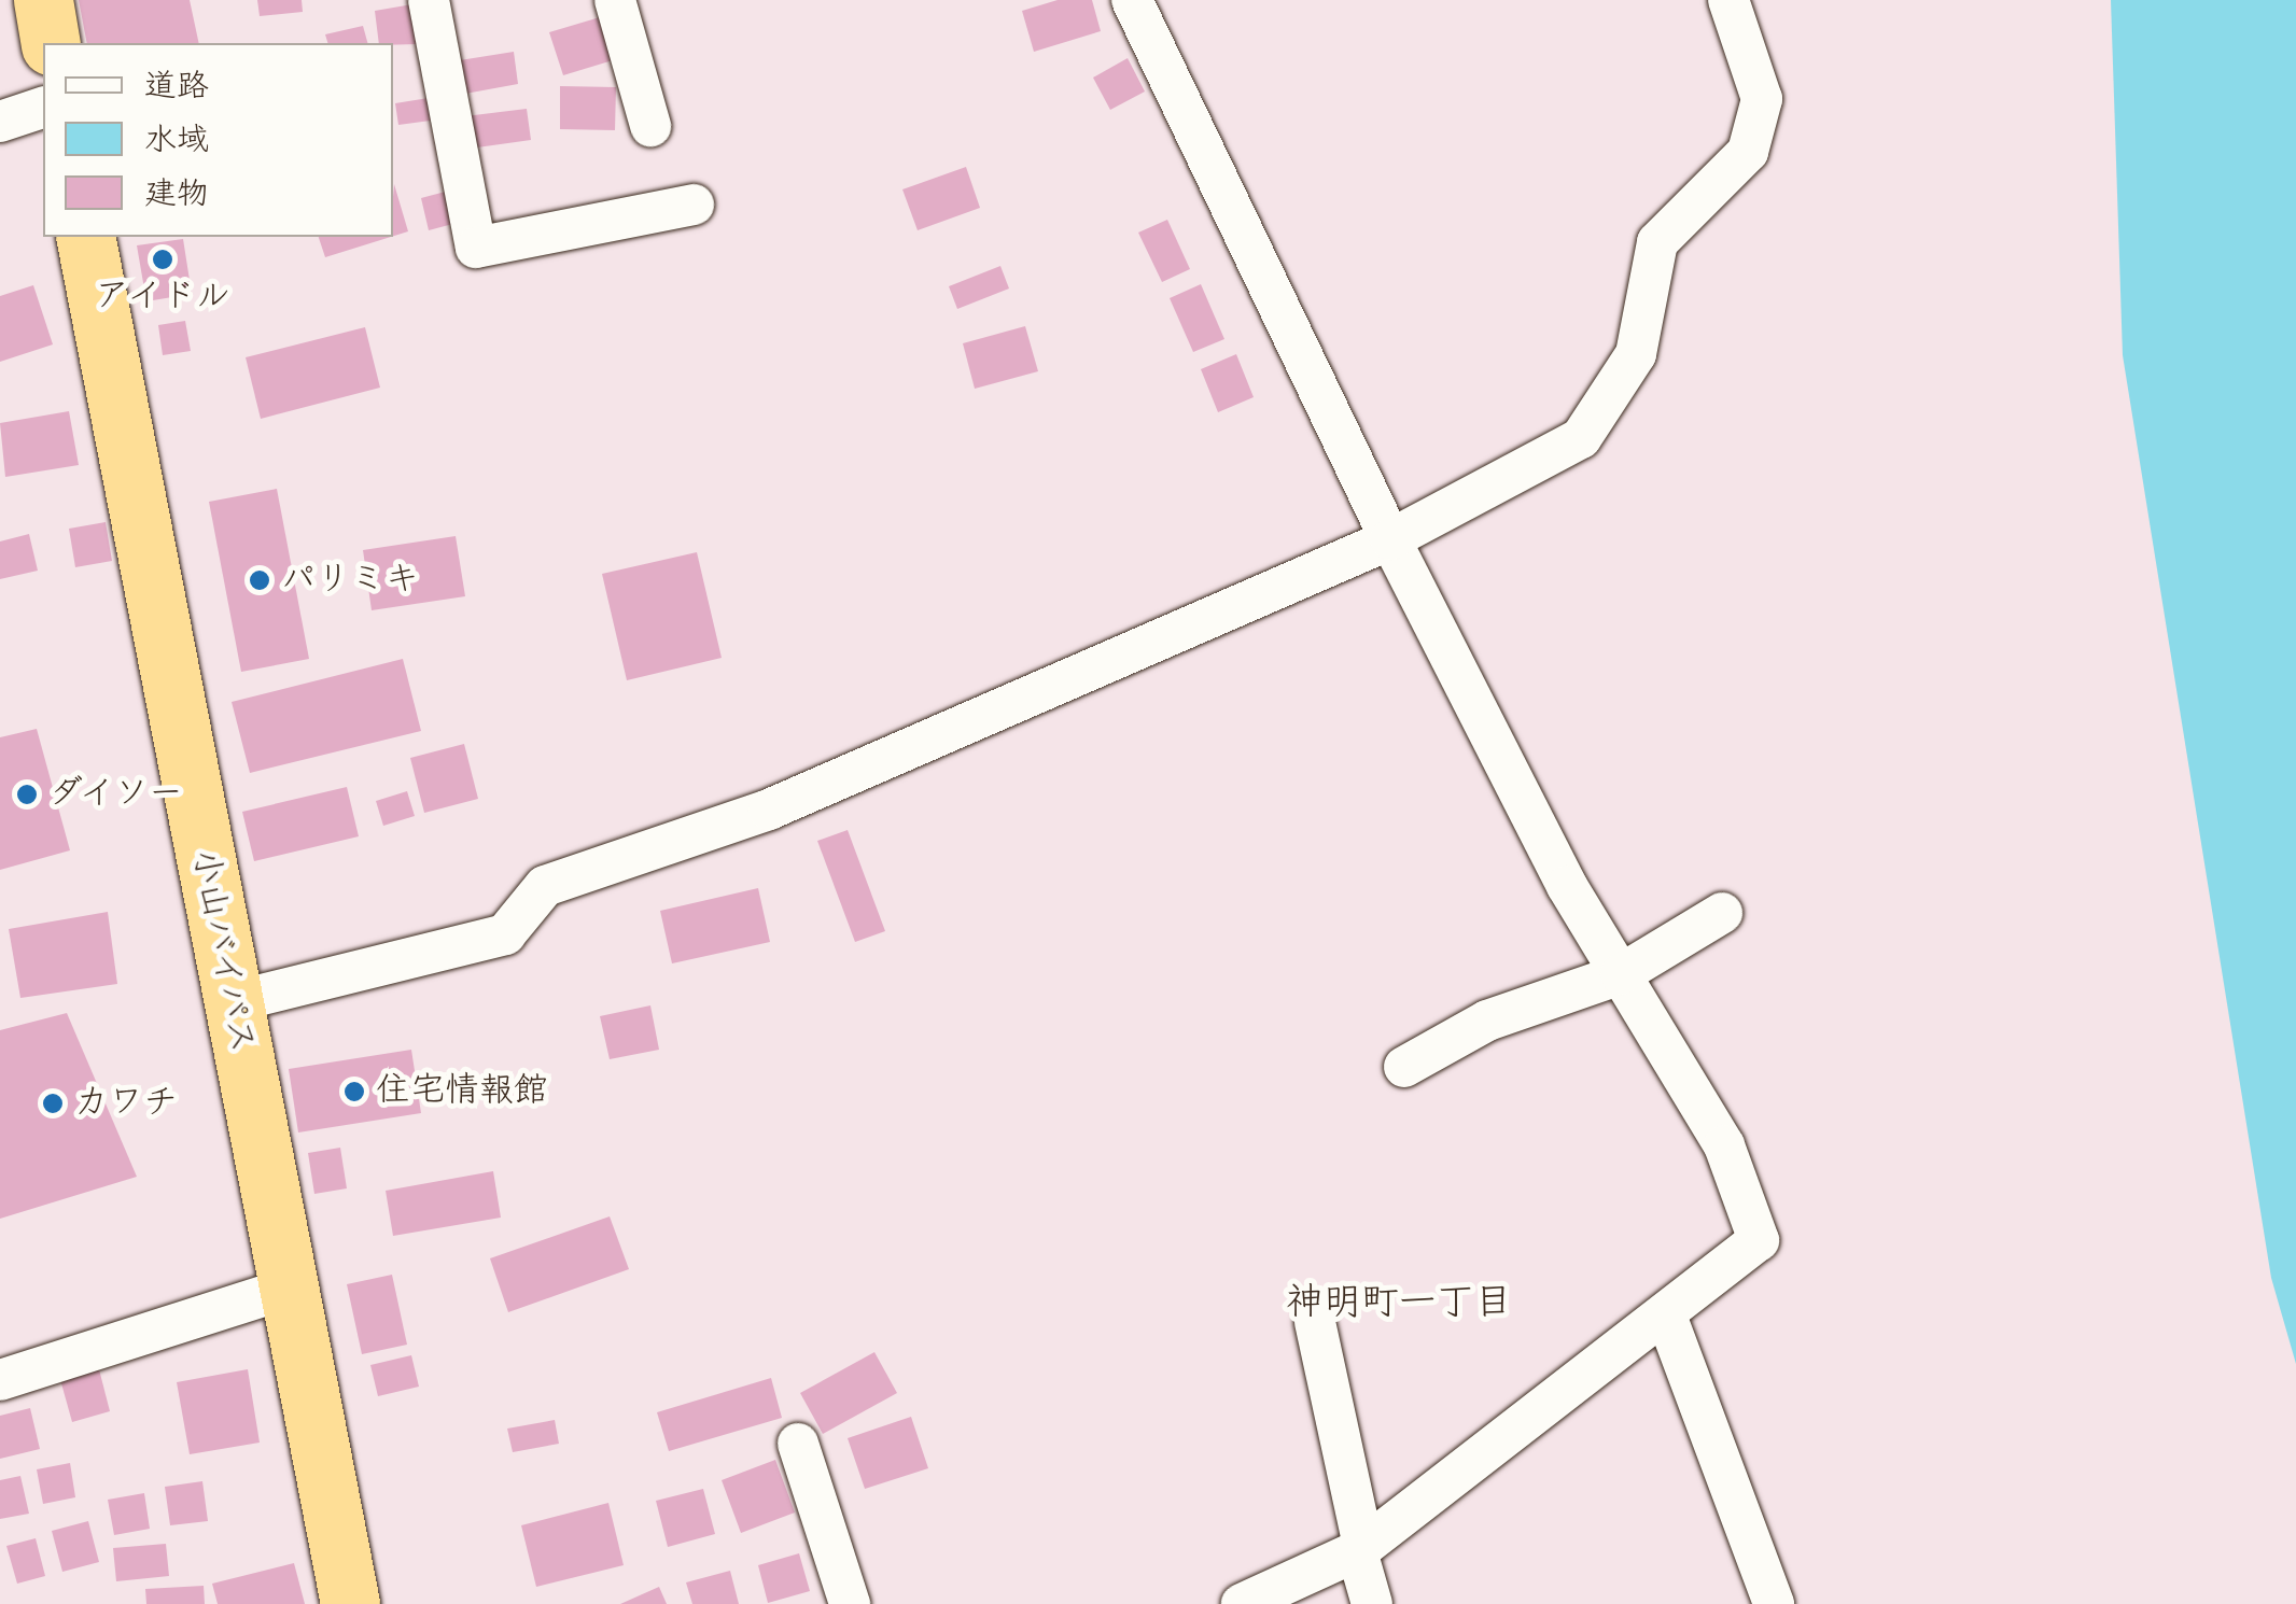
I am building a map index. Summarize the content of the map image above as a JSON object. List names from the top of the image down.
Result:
{
  "streets": {
    "highway": ["小山バイパス"]
  },
  "districts": ["神明町一丁目"],
  "places": [
    "アイドル",
    "パリミキ",
    "ダイソー",
    "住宅情報館",
    "カワチ"
  ],
  "legend": ["道路", "水域", "建物"]
}
